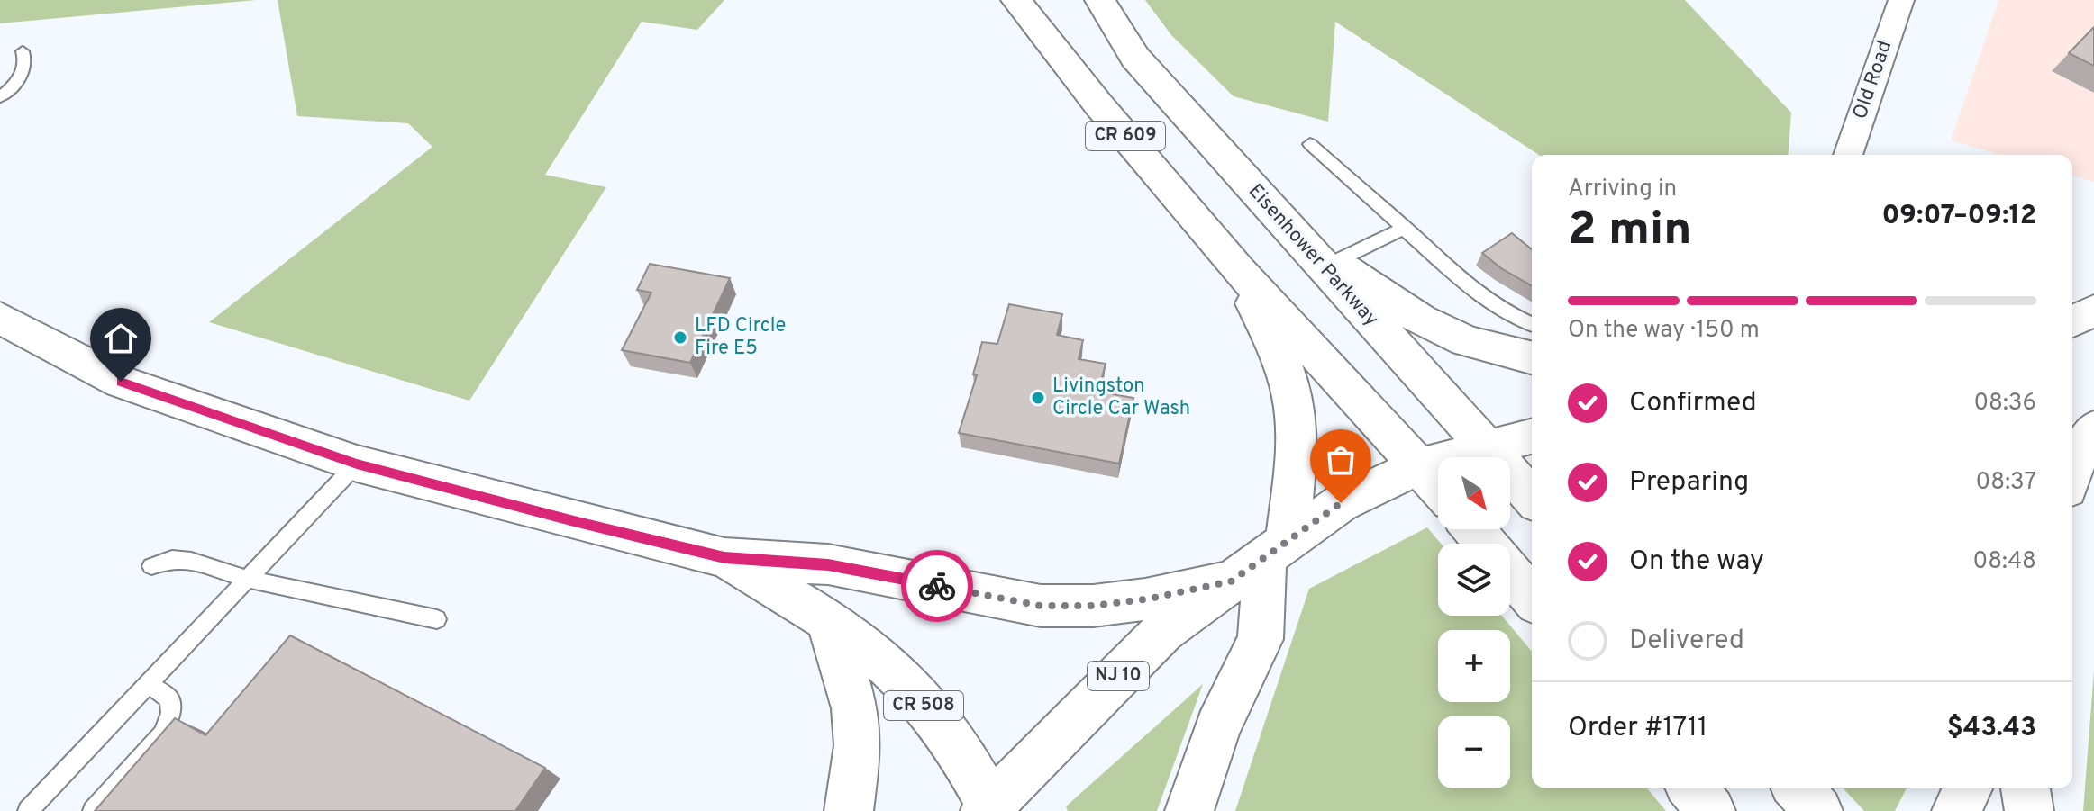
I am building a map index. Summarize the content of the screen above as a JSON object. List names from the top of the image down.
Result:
{
  "streets": {
    "main road": [
      "CR 609",
      "Eisenhower Parkway",
      "NJ 10",
      "CR 508"
    ],
    "street": ["Old Road"]
  },
  "crossings": [
    ["CR 609", "NJ 10"],
    ["Eisenhower Parkway", "NJ 10"],
    ["NJ 10", "CR 508"]
  ],
  "places": ["LFD Circle Fire E5", "Livingston Circle Car Wash"],
  "north": "bottom right",
  "page": {
    "heading": ["2 min", "Arriving in", "09:07–09:12"],
    "panel": ["Order #1711", "$43.43"],
    "bar": "On the way · 150 m",
    "list": [
      ["Confirmed", "08:36"],
      ["Preparing", "08:37"],
      ["On the way", "08:48"],
      "Delivered"
    ],
    "map_buttons": ["+", "−"]
  }
}
